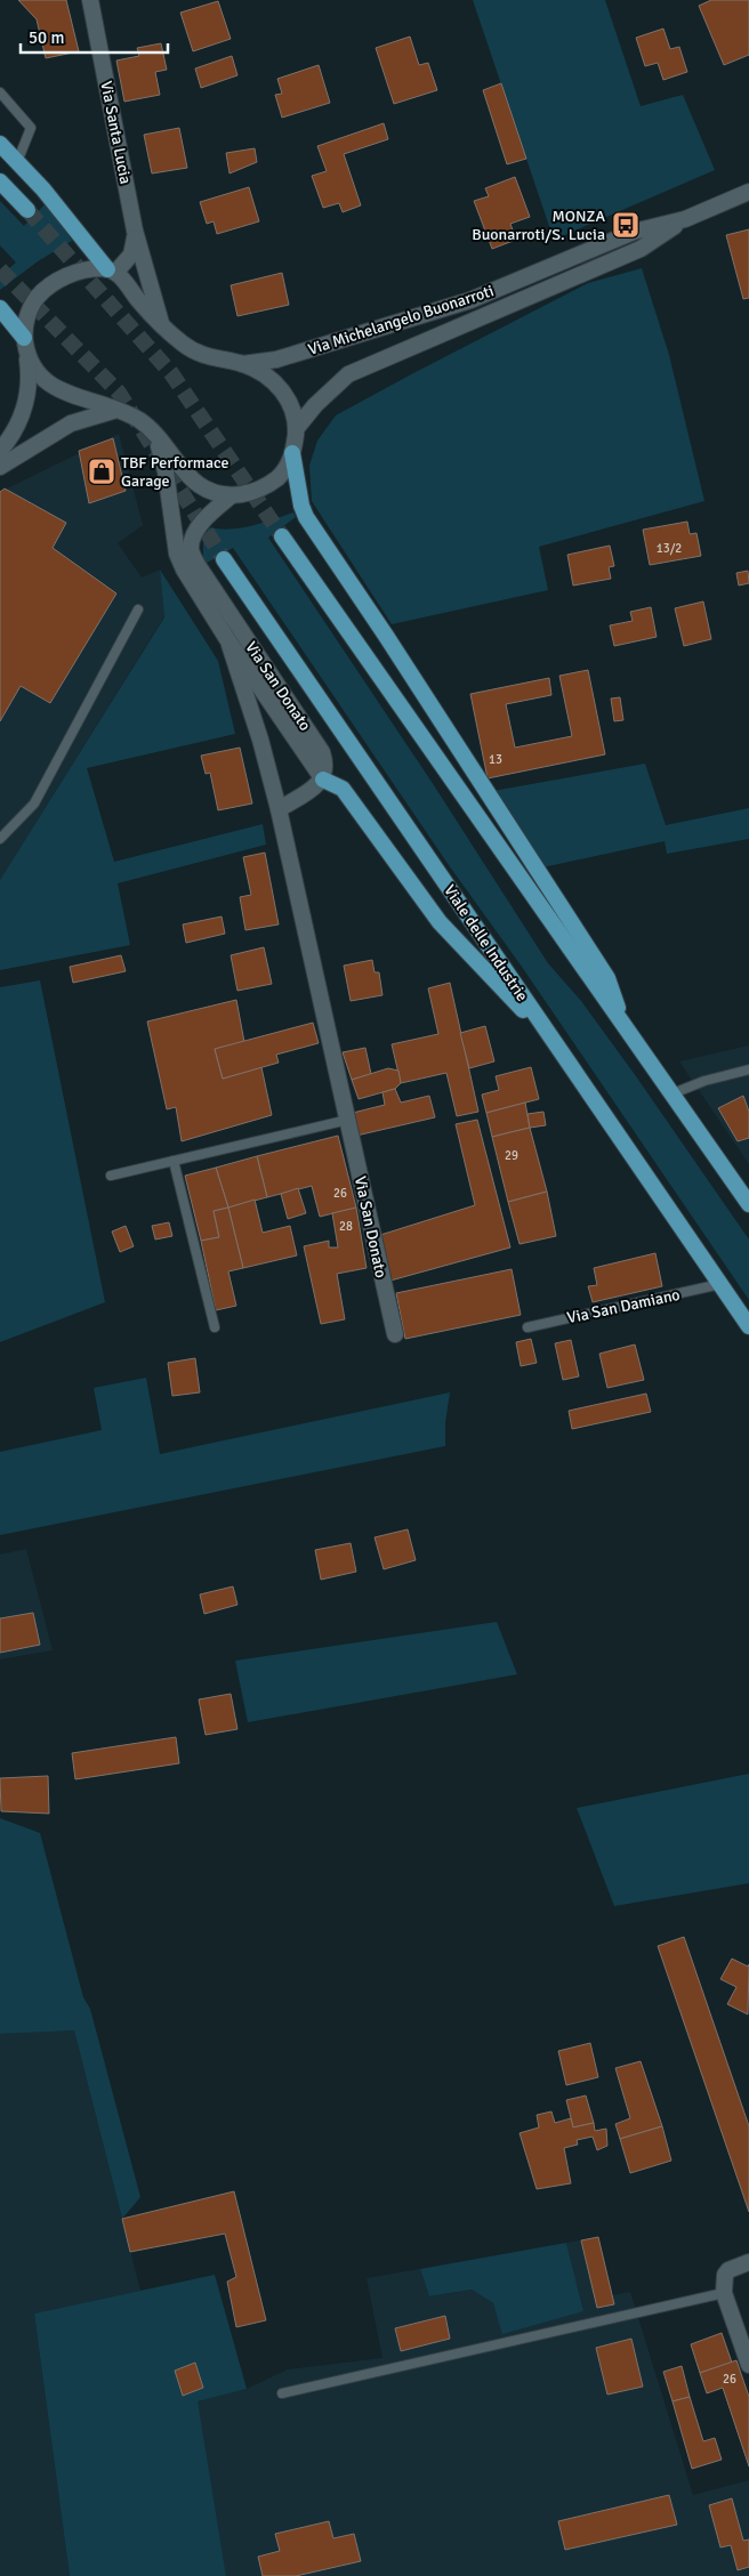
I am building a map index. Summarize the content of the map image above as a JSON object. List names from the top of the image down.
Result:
{
  "streets": {
    "main road": ["Viale delle Industrie"],
    "street": ["Via Santa Lucia", "Via Michelangelo Buonarroti", "Via San Donato"],
    "lane": ["Via San Damiano"]
  },
  "crossings": [
    ["Viale delle Industrie", "Via San Damiano"]
  ],
  "places": {
    "bus stop": ["MONZA Buonarroti/S. Lucia"],
    "shop": ["TBF Performace Garage"]
  },
  "house_numbers": [
    "13/2",
    "13",
    "29",
    "26",
    "28",
    "26"
  ],
  "scale_bar": "50 m"
}
